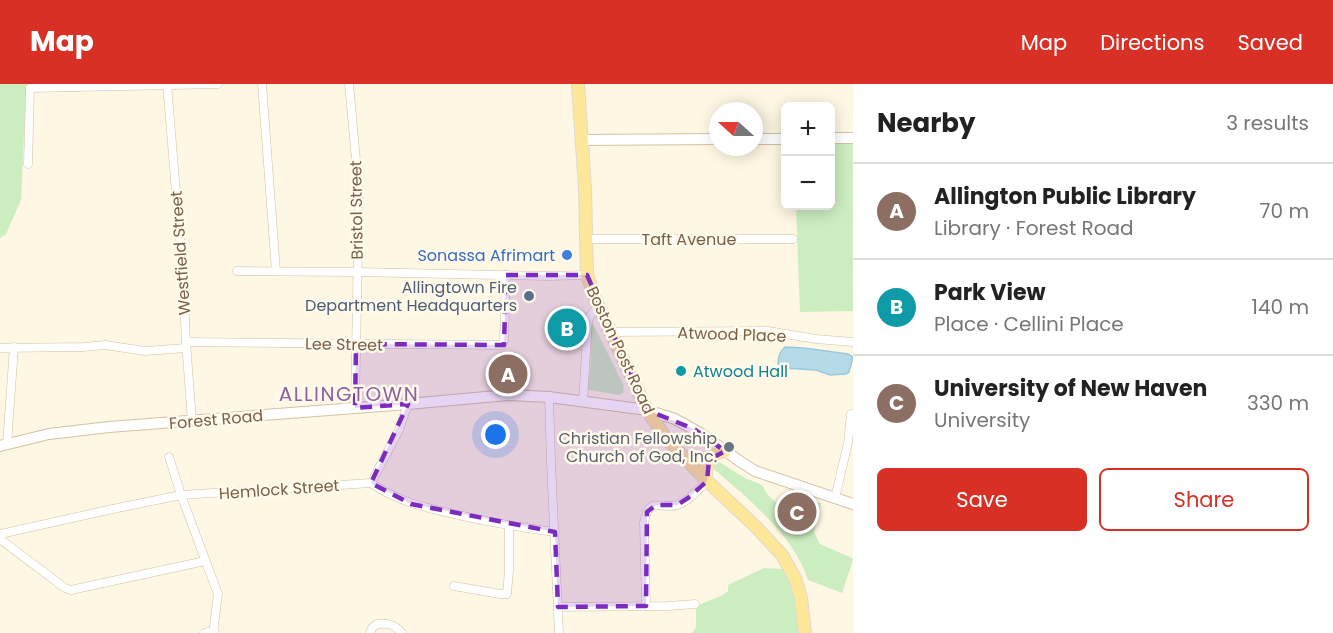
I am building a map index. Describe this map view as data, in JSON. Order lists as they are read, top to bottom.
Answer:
{
  "streets": {
    "main road": ["Boston Post Road", "Forest Road"],
    "street": [
      "Bristol Street",
      "Taft Avenue",
      "Westfield Street",
      "Atwood Place",
      "Lee Street",
      "Hemlock Street"
    ]
  },
  "crossings": [
    ["Bristol Street", "Lee Street"],
    ["Bristol Street", "Forest Road"],
    ["Taft Avenue", "Boston Post Road"],
    ["Westfield Street", "Lee Street"],
    ["Westfield Street", "Forest Road"],
    ["Atwood Place", "Boston Post Road"],
    ["Boston Post Road", "Forest Road"]
  ],
  "districts": ["ALLINGTOWN"],
  "places": [
    "Sonassa Afrimart",
    "Allingtown Fire Department Headquarters",
    "Atwood Hall",
    "Christian Fellowship Church of God, Inc."
  ],
  "north": "left",
  "page": {
    "header": "Map",
    "nav": ["Map", "Directions", "Saved"],
    "heading": ["Nearby", "3 results"],
    "map_buttons": ["+", "−"],
    "list": [
      {
        "mark": "A",
        "name": "Allington Public Library",
        "note": "Library · Forest Road",
        "value": "70 m"
      },
      {
        "mark": "B",
        "name": "Park View",
        "note": "Place · Cellini Place",
        "value": "140 m"
      },
      {
        "mark": "C",
        "name": "University of New Haven",
        "note": "University",
        "value": "330 m"
      }
    ],
    "pins": ["B", "A", "C"],
    "buttons": ["Save", "Share"]
  }
}
